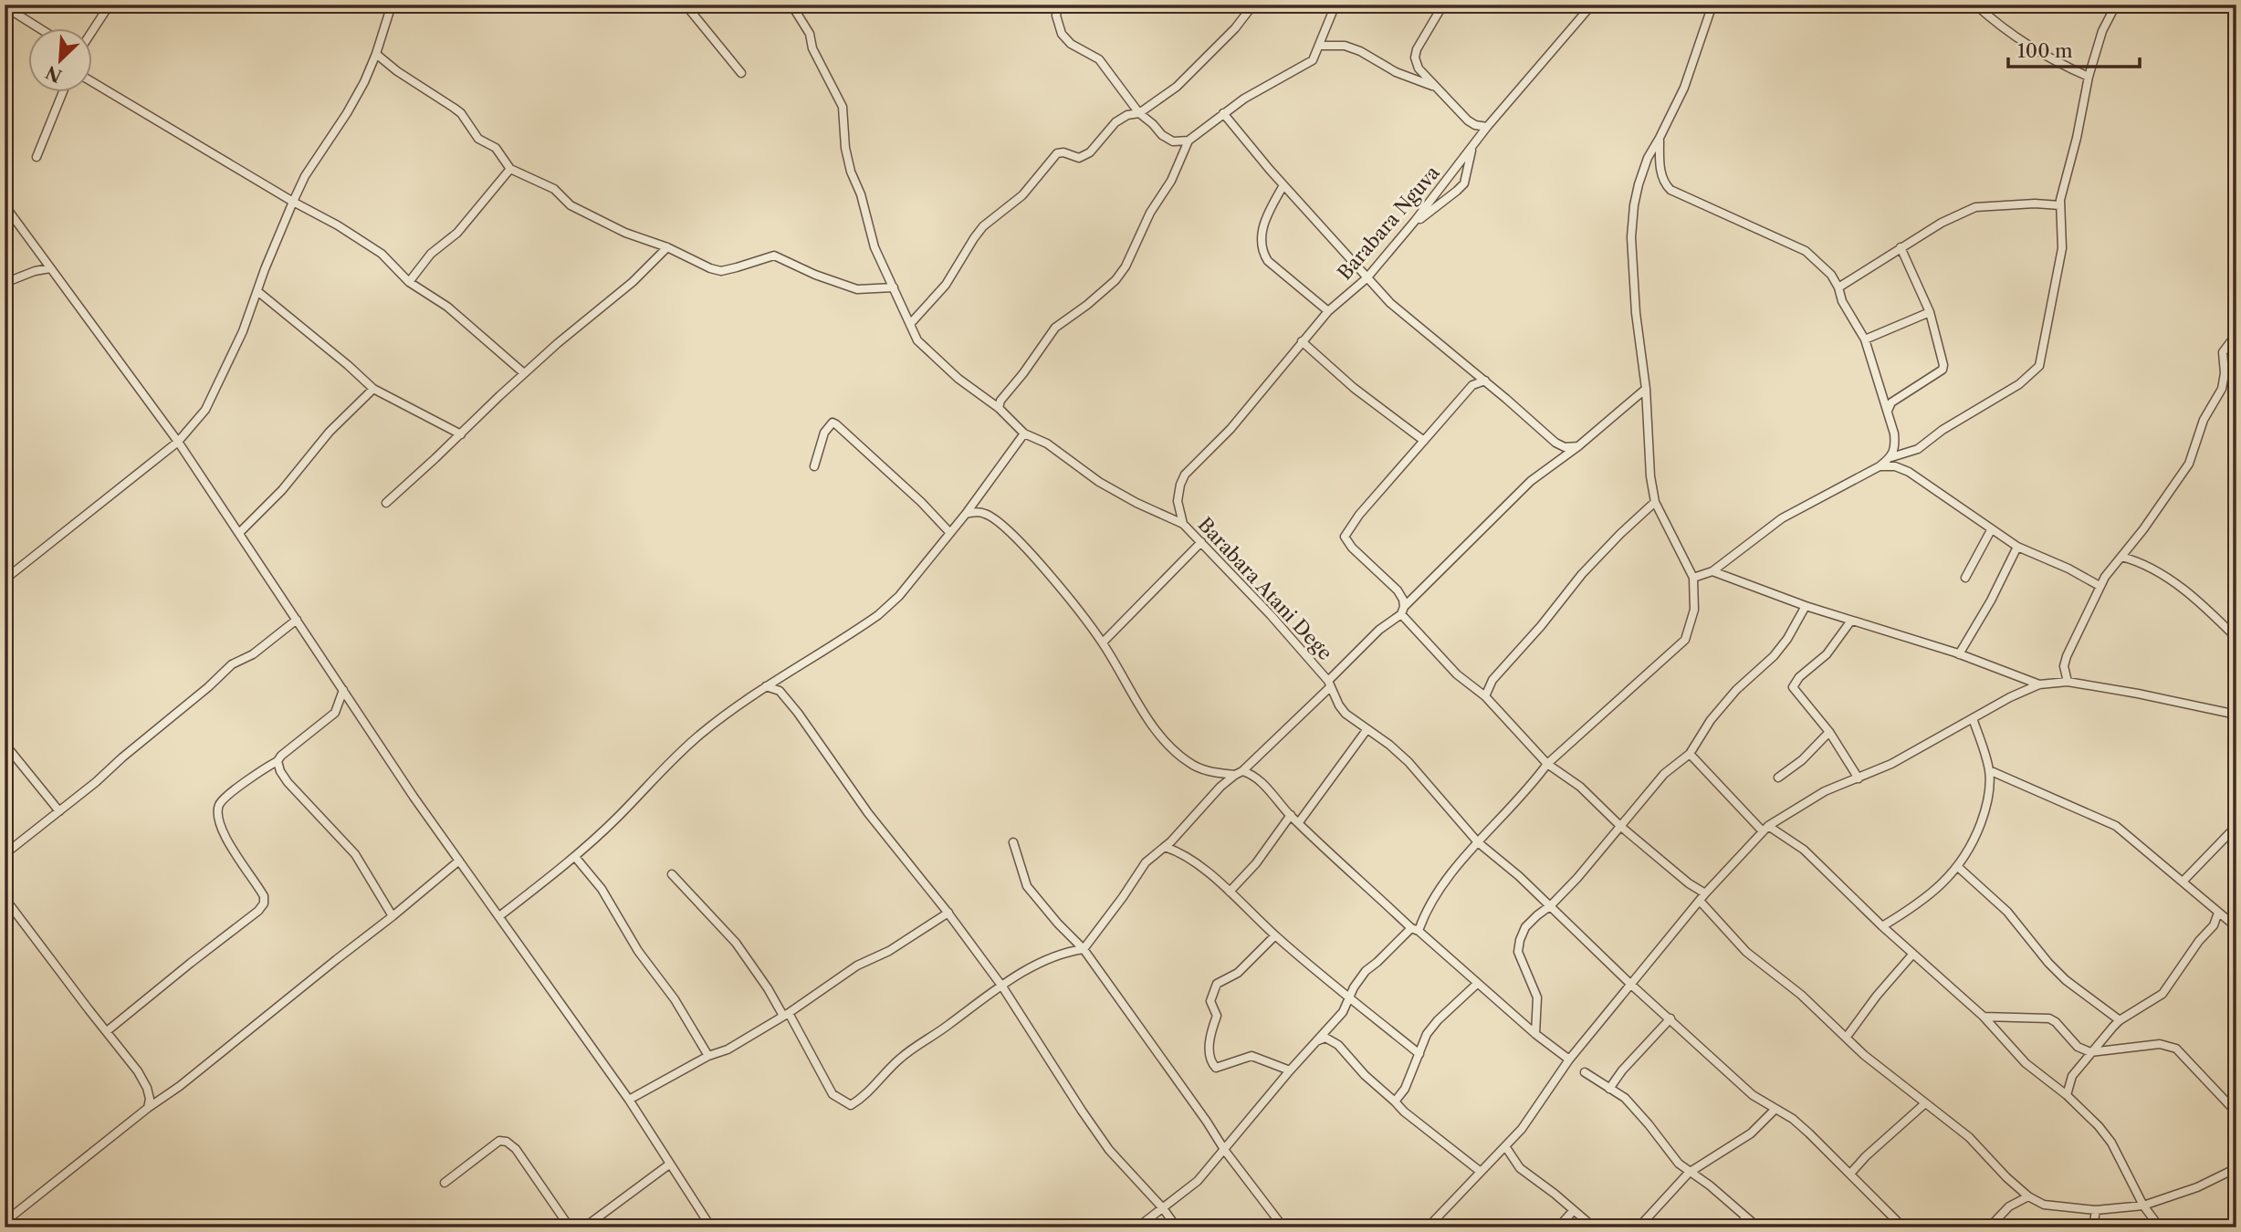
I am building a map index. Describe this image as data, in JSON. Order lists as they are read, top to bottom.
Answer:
{
  "streets": {
    "street": ["Barabara Nguva", "Barabara Atani Dege"]
  },
  "crossings": [
    ["Barabara Nguva", "Barabara Atani Dege"]
  ],
  "scale_bar": "100 m",
  "north": "bottom left"
}
